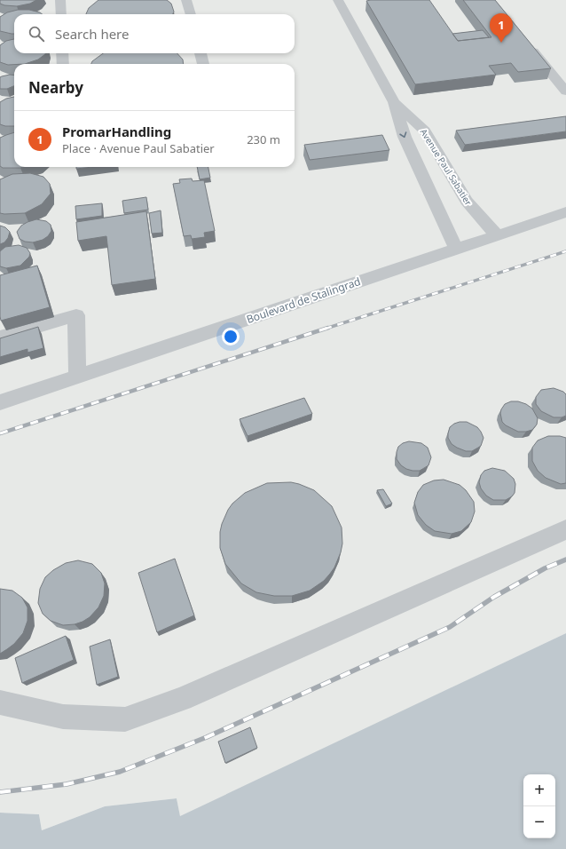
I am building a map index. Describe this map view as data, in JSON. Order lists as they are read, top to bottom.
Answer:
{
  "streets": {
    "street": ["Avenue Paul Sabatier", "Boulevard de Stalingrad"]
  },
  "crossings": [
    ["Avenue Paul Sabatier", "Boulevard de Stalingrad"]
  ],
  "page": {
    "pins": "1",
    "search": "Search here",
    "heading": "Nearby",
    "list": [
      {
        "mark": "1",
        "name": "PromarHandling",
        "note": "Place · Avenue Paul Sabatier",
        "value": "230 m"
      }
    ],
    "map_buttons": ["+", "−"]
  }
}
